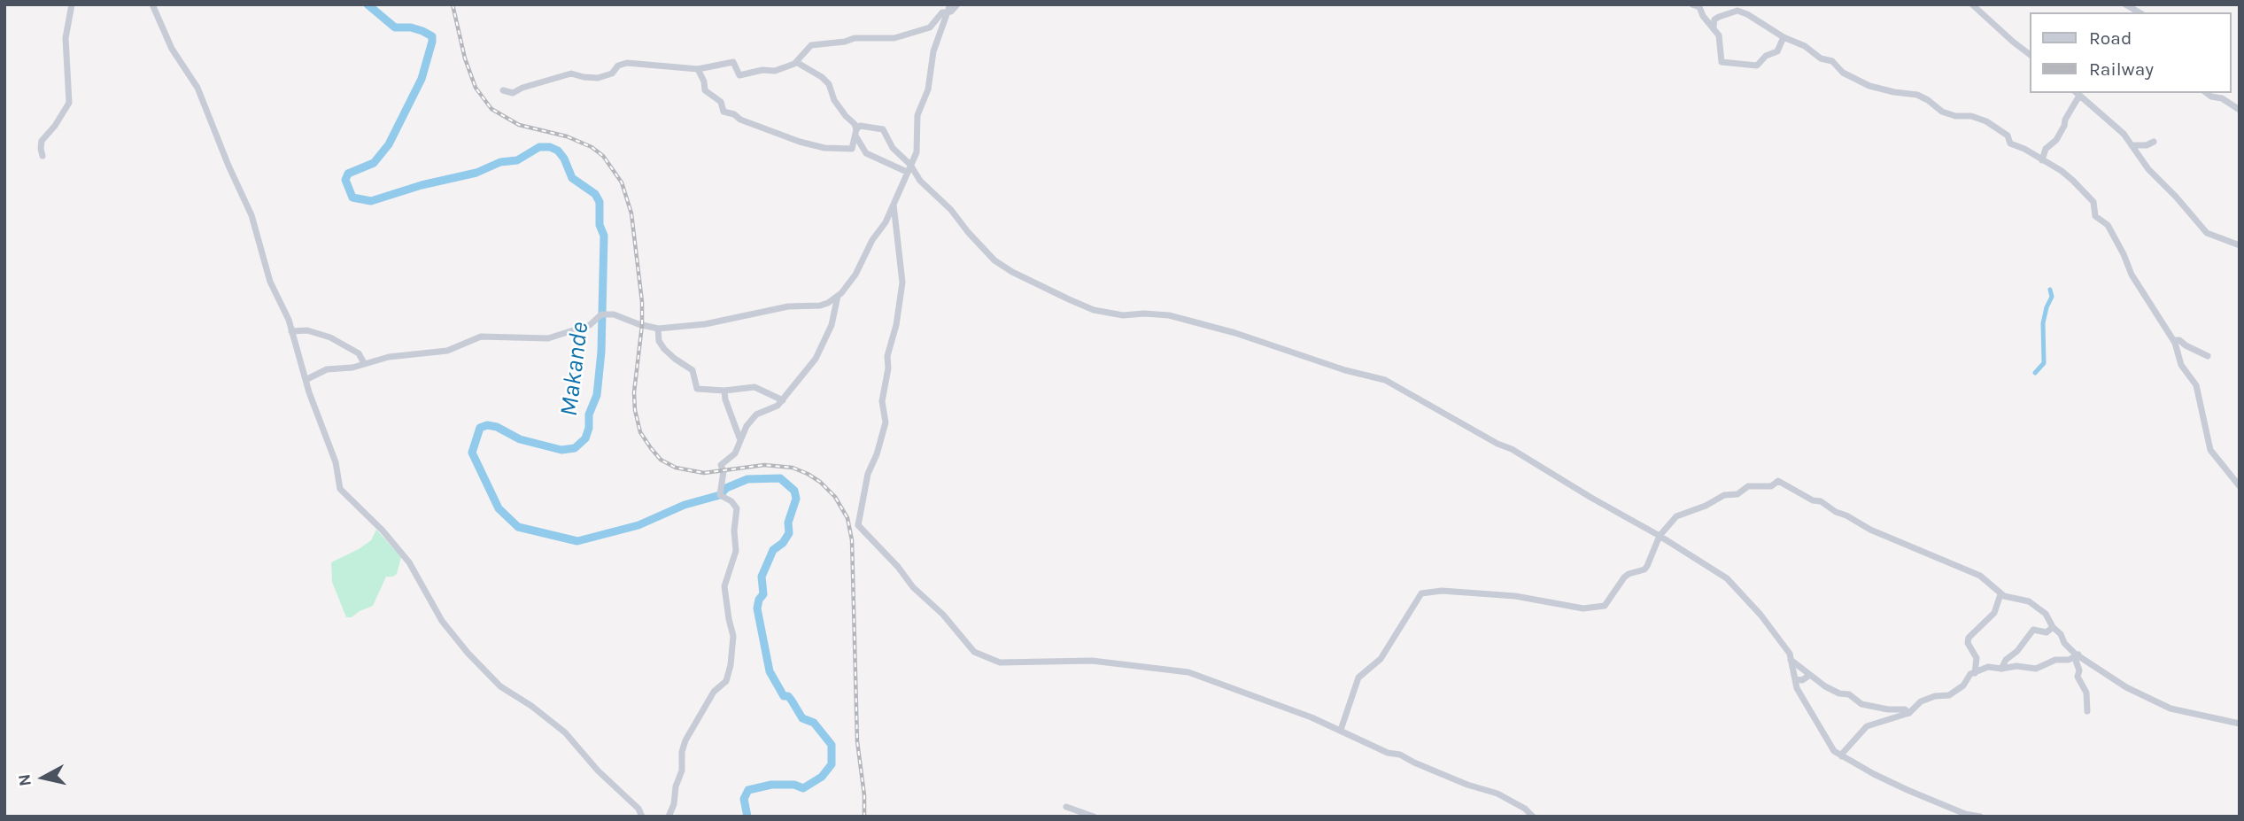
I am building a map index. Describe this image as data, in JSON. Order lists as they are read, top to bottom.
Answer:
{
  "water": ["Makande"],
  "legend": ["Road", "Railway"],
  "north": "left"
}
